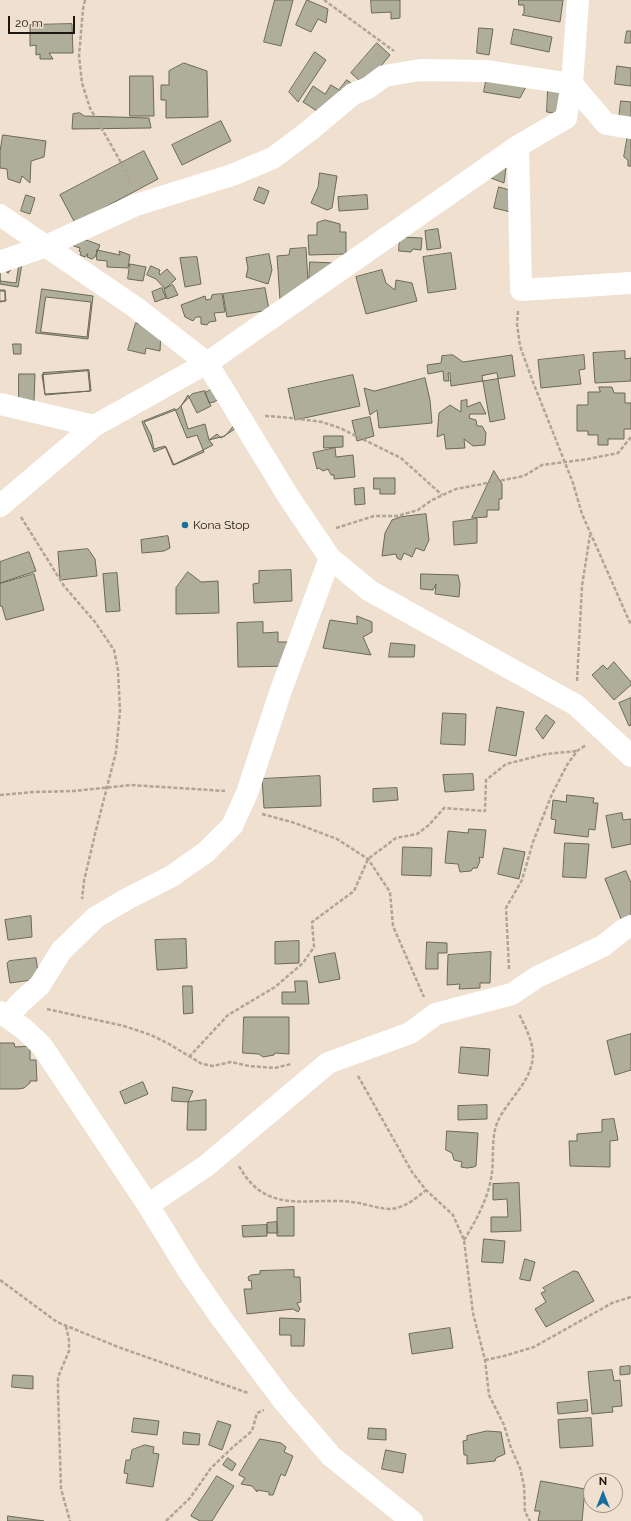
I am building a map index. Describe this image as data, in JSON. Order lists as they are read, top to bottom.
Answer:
{
  "places": ["Kona Stop"],
  "scale_bar": "20 m",
  "north": "top"
}
